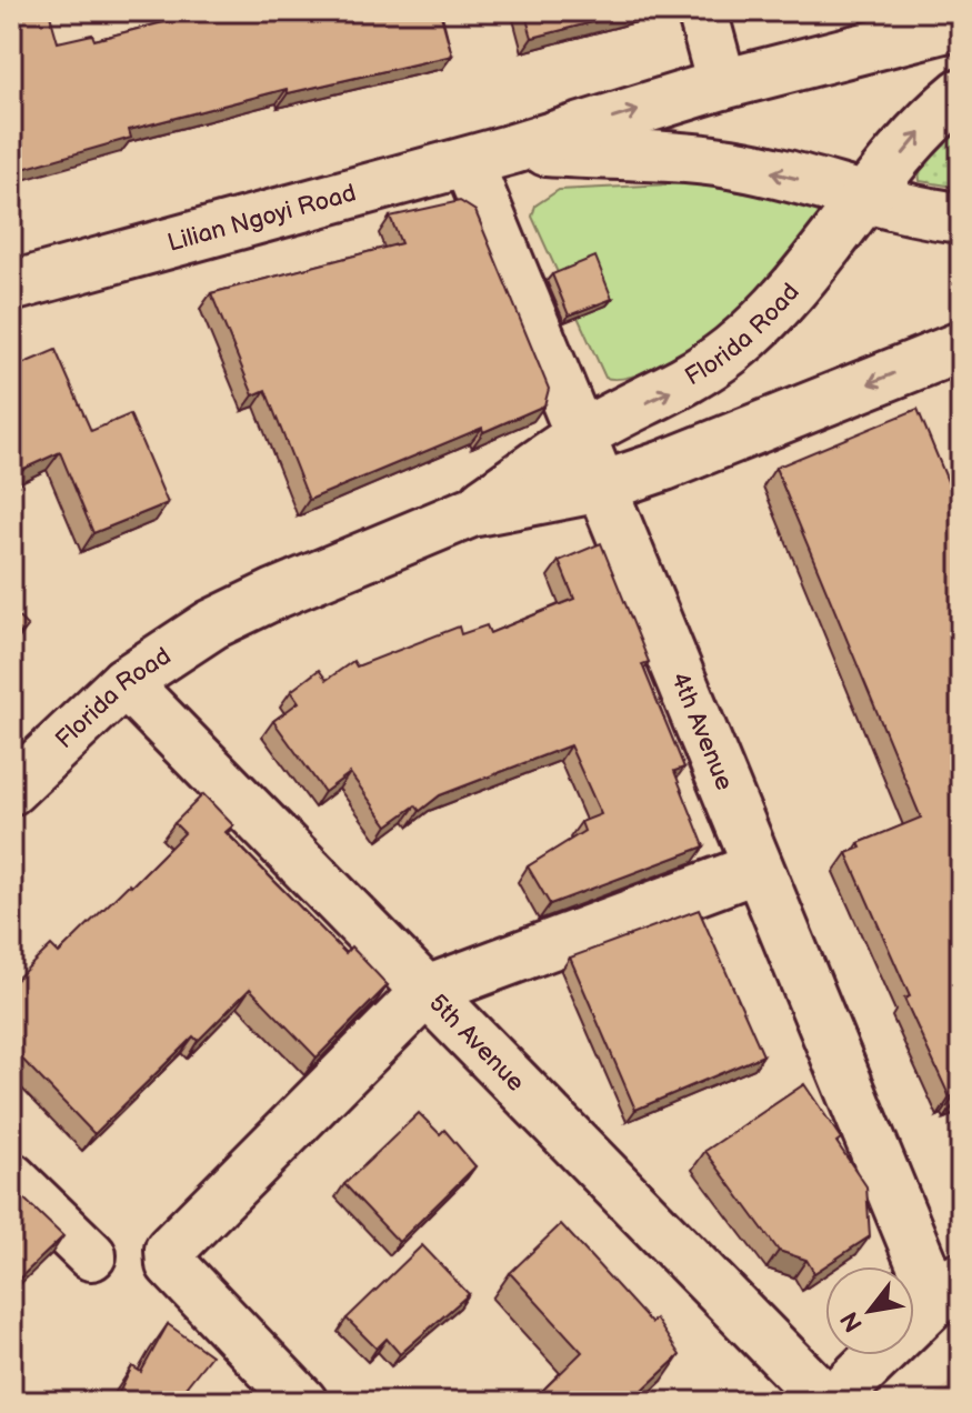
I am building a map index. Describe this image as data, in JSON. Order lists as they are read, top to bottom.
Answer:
{
  "streets": {
    "street": [
      "Lilian Ngoyi Road",
      "Florida Road",
      "4th Avenue",
      "5th Avenue"
    ]
  },
  "crossings": [
    ["Lilian Ngoyi Road", "Florida Road"],
    ["Lilian Ngoyi Road", "4th Avenue"],
    ["Florida Road", "4th Avenue"],
    ["Florida Road", "5th Avenue"]
  ],
  "north": "bottom left"
}
